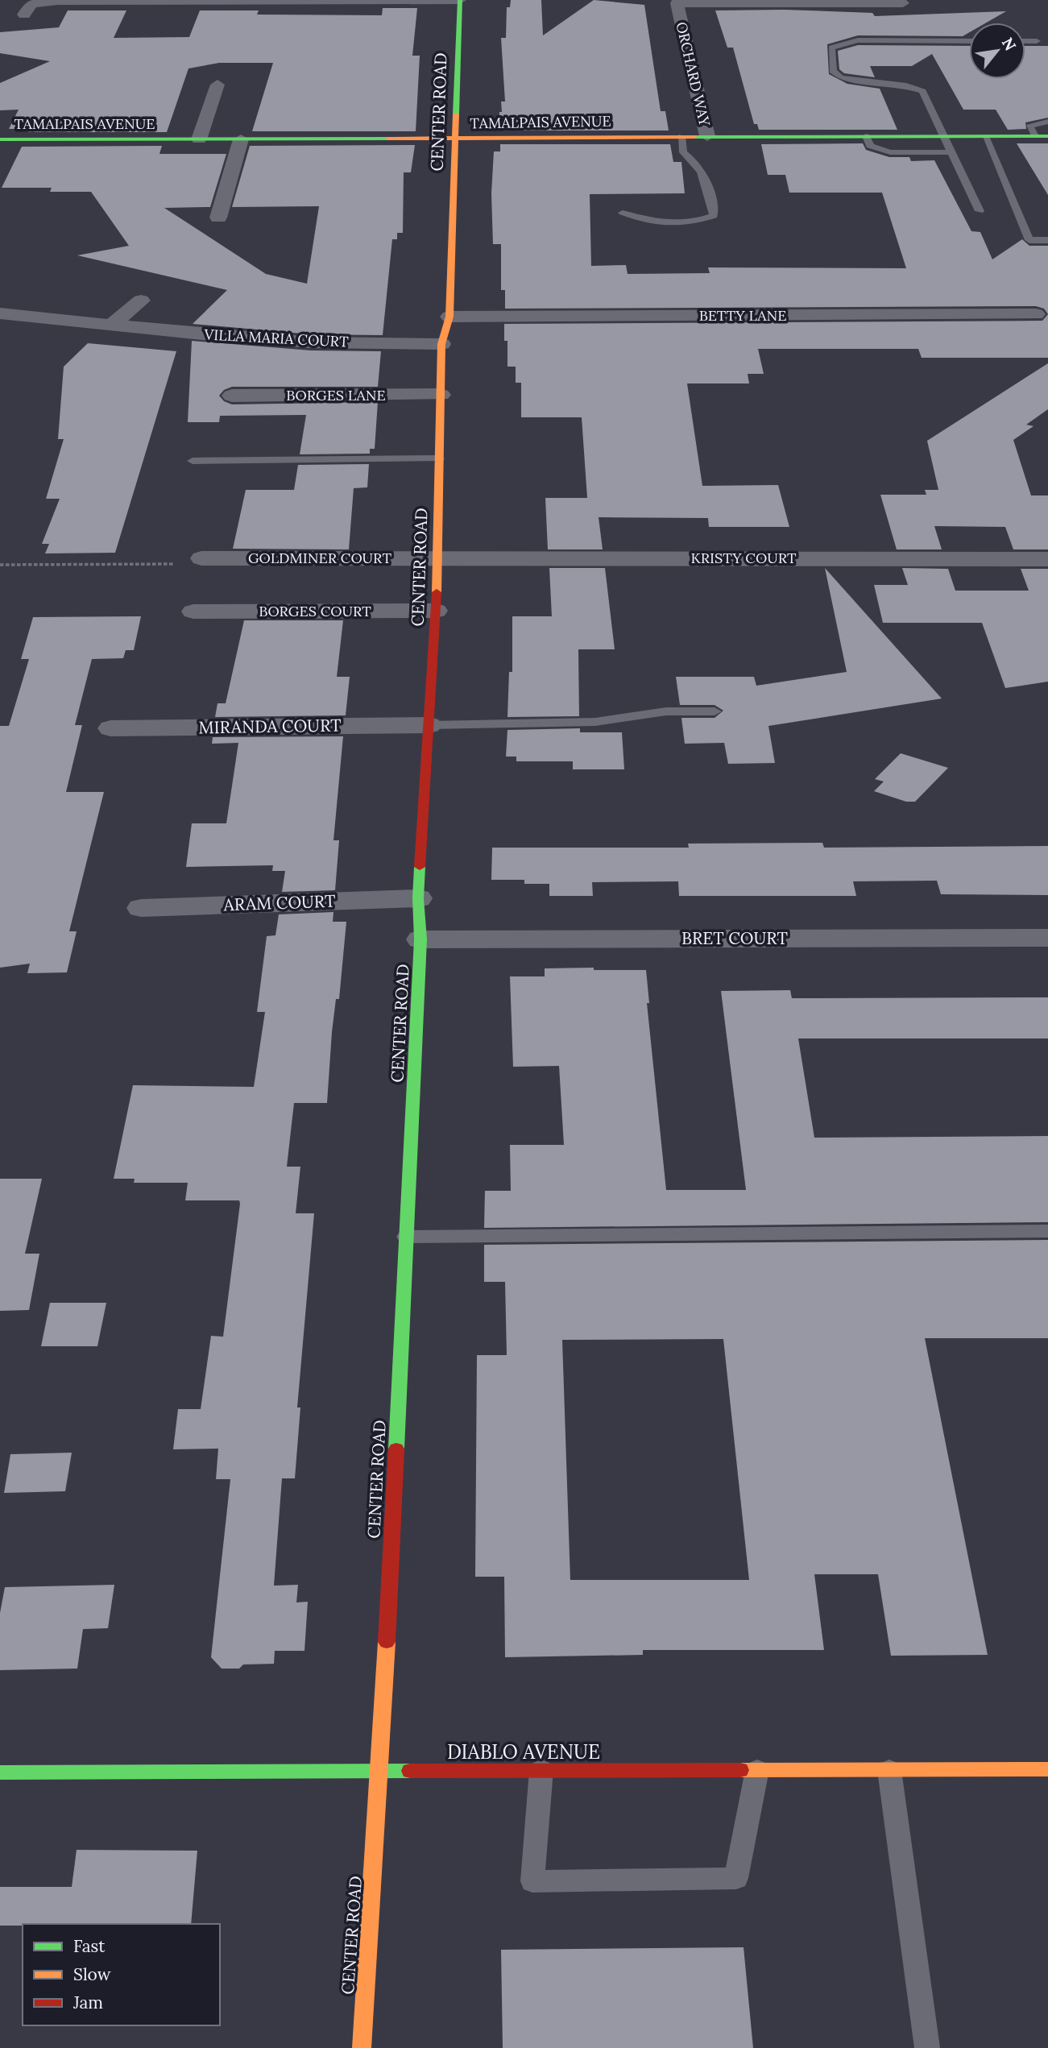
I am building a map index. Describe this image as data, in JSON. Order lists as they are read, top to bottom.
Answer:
{
  "streets": {
    "street": [
      "ORCHARD WAY",
      "CENTER ROAD",
      "TAMALPAIS AVENUE",
      "BETTY LANE",
      "VILLA MARIA COURT",
      "BORGES LANE",
      "GOLDMINER COURT",
      "KRISTY COURT",
      "BORGES COURT",
      "MIRANDA COURT",
      "ARAM COURT",
      "BRET COURT",
      "DIABLO AVENUE"
    ]
  },
  "crossings": [
    ["ORCHARD WAY", "TAMALPAIS AVENUE"],
    ["CENTER ROAD", "TAMALPAIS AVENUE"],
    ["CENTER ROAD", "BETTY LANE"],
    ["CENTER ROAD", "VILLA MARIA COURT"],
    ["CENTER ROAD", "BORGES LANE"],
    ["CENTER ROAD", "GOLDMINER COURT"],
    ["CENTER ROAD", "KRISTY COURT"],
    ["CENTER ROAD", "BORGES COURT"],
    ["CENTER ROAD", "MIRANDA COURT"],
    ["CENTER ROAD", "ARAM COURT"],
    ["CENTER ROAD", "BRET COURT"],
    ["CENTER ROAD", "DIABLO AVENUE"],
    ["GOLDMINER COURT", "KRISTY COURT"]
  ],
  "legend": ["Fast", "Slow", "Jam"],
  "north": "top right"
}
